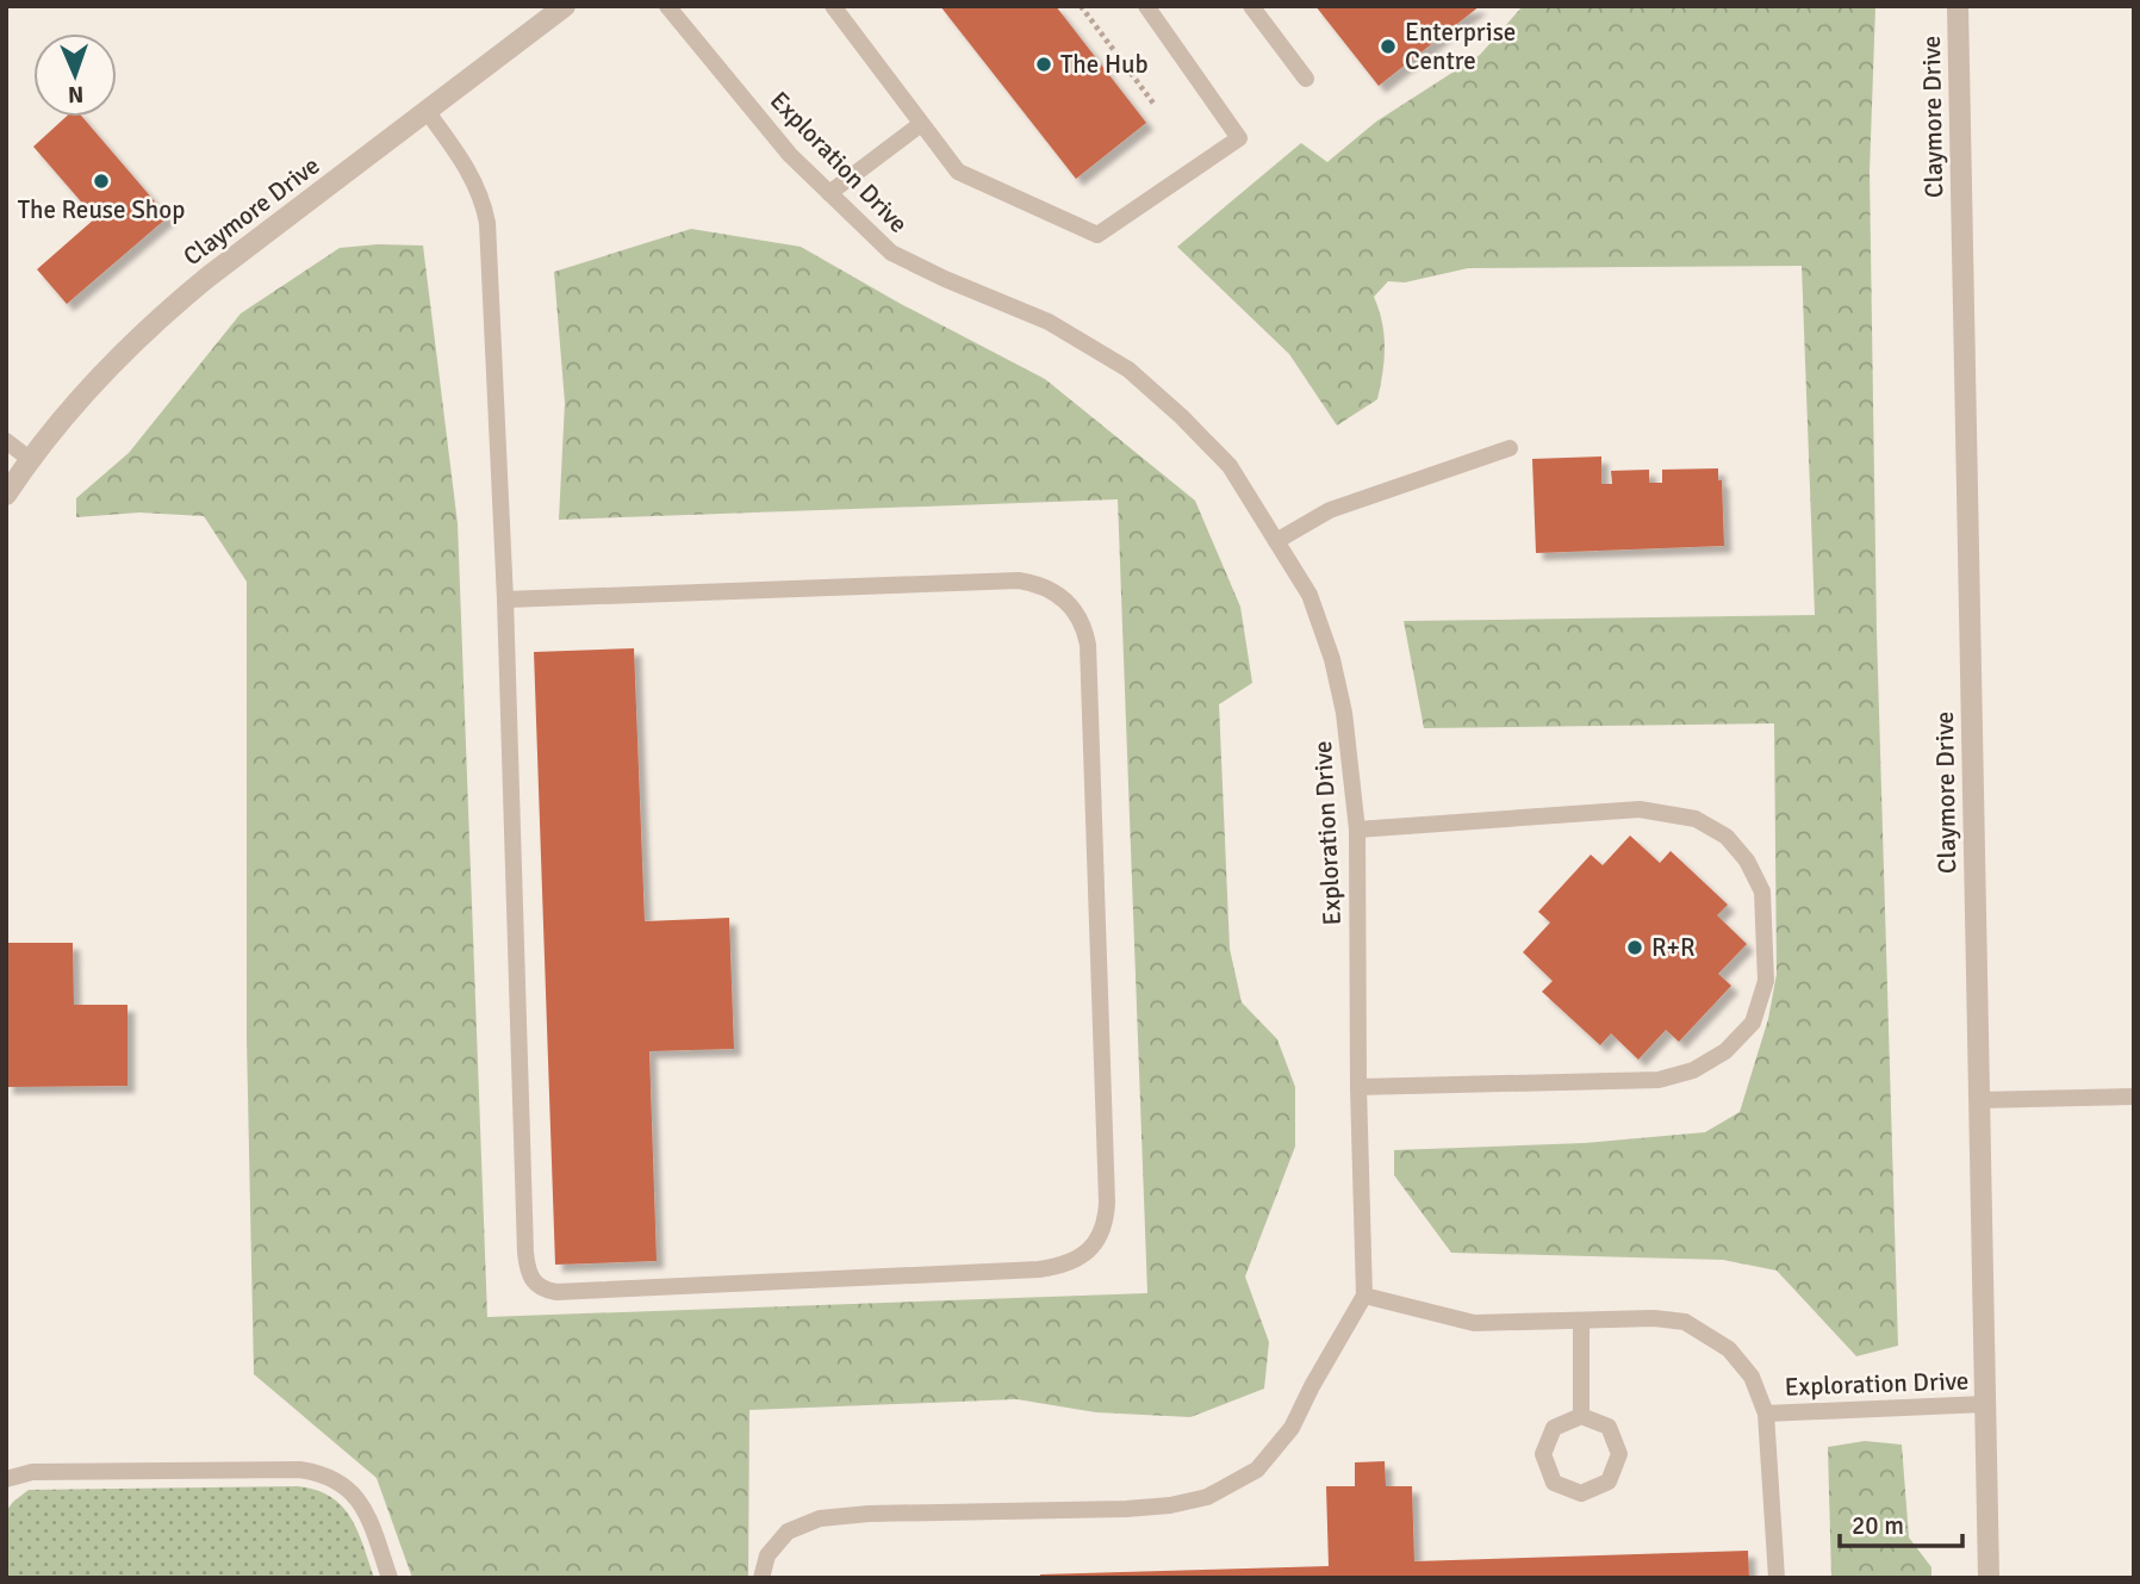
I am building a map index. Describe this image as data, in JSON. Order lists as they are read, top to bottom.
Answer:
{
  "streets": {
    "street": ["Claymore Drive"],
    "lane": ["Exploration Drive"]
  },
  "crossings": [
    ["Claymore Drive", "Exploration Drive"]
  ],
  "places": [
    "Enterprise Centre",
    "The Hub",
    "The Reuse Shop",
    "R+R"
  ],
  "scale_bar": "20 m",
  "north": "bottom"
}
